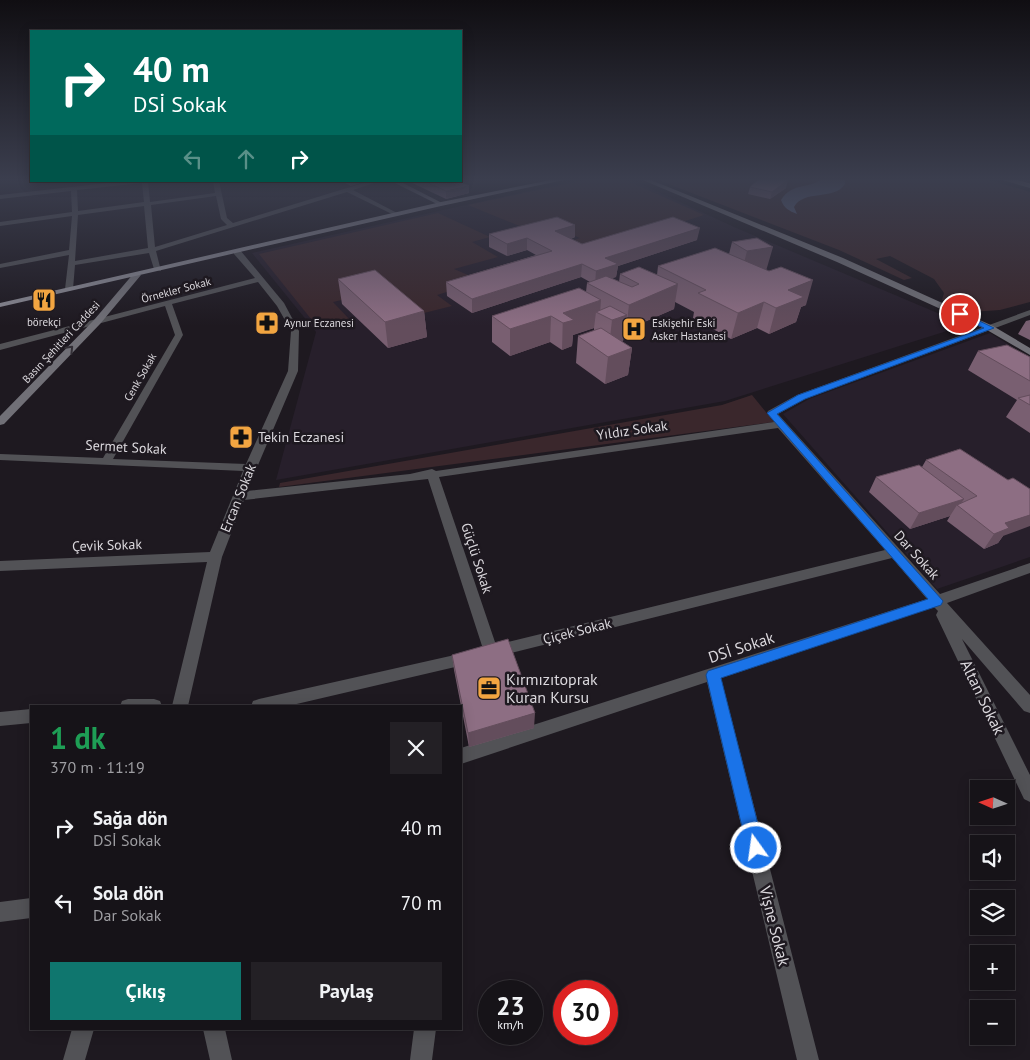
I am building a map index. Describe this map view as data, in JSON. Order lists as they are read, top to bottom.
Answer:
{
  "streets": {
    "main road": ["Basın Şehitleri Caddesi"],
    "street": [
      "Örnekler Sokak",
      "Cenk Sokak",
      "Yıldız Sokak",
      "Sermet Sokak",
      "Ercan Sokak",
      "Çevik Sokak",
      "Dar Sokak",
      "Güçlü Sokak",
      "Çiçek Sokak",
      "DSİ Sokak",
      "Altan Sokak",
      "Vişne Sokak"
    ]
  },
  "crossings": [
    ["Örnekler Sokak", "Basın Şehitleri Caddesi"],
    ["Örnekler Sokak", "Cenk Sokak"],
    ["Örnekler Sokak", "Ercan Sokak"],
    ["Cenk Sokak", "Sermet Sokak"],
    ["Yıldız Sokak", "Ercan Sokak"],
    ["Yıldız Sokak", "Dar Sokak"],
    ["Yıldız Sokak", "Güçlü Sokak"],
    ["Sermet Sokak", "Ercan Sokak"],
    ["Ercan Sokak", "Çevik Sokak"],
    ["Dar Sokak", "Çiçek Sokak"],
    ["Dar Sokak", "DSİ Sokak"],
    ["Dar Sokak", "Altan Sokak"],
    ["Güçlü Sokak", "Çiçek Sokak"],
    ["DSİ Sokak", "Altan Sokak"],
    ["DSİ Sokak", "Vişne Sokak"]
  ],
  "one_way": ["Basın Şehitleri Caddesi"],
  "places": {
    "restaurant": ["börekçi"],
    "pharmacy": ["Aynur Eczanesi", "Tekin Eczanesi"],
    "hospital": ["Eskişehir Eski Asker Hastanesi"],
    "office": ["Kırmızıtoprak Kuran Kursu"]
  },
  "north": "left",
  "page": {
    "turn": ["40 m", "DSİ Sokak"],
    "heading": ["1 dk", "370 m · 11:19"],
    "map_buttons": ["+", "−"],
    "list": [
      {
        "name": "Sağa dön",
        "note": "DSİ Sokak",
        "value": "40 m"
      },
      {
        "name": "Sola dön",
        "note": "Dar Sokak",
        "value": "70 m"
      }
    ],
    "buttons": ["Çıkış", "Paylaş"],
    "speed": "23 km/h",
    "limit": "30"
  }
}
